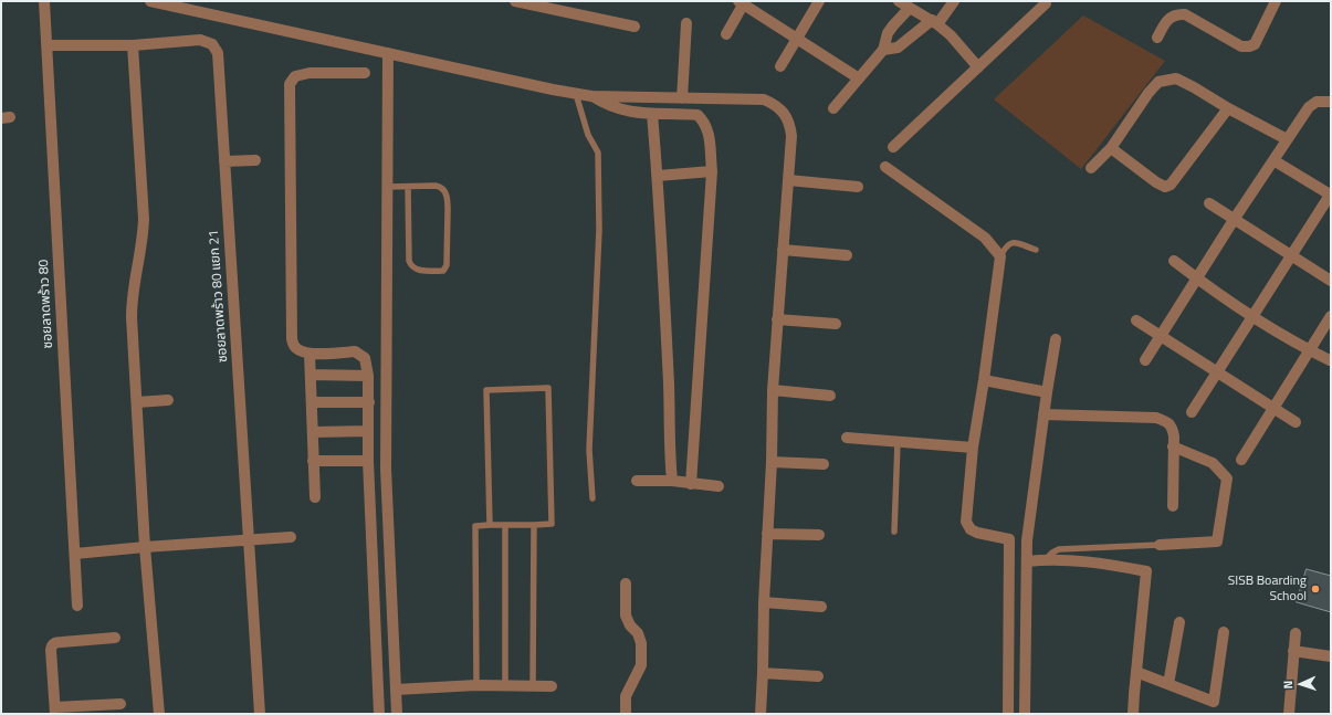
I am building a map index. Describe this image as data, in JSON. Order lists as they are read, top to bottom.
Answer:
{
  "streets": {
    "street": ["ซอยลาดพร้าว 80 แยก 21", "ซอยลาดพร้าว 80"]
  },
  "crossings": [
    ["ซอยลาดพร้าว 80 แยก 21", "ซอยลาดพร้าว 80"]
  ],
  "places": ["SISB Boarding School"],
  "north": "left"
}
